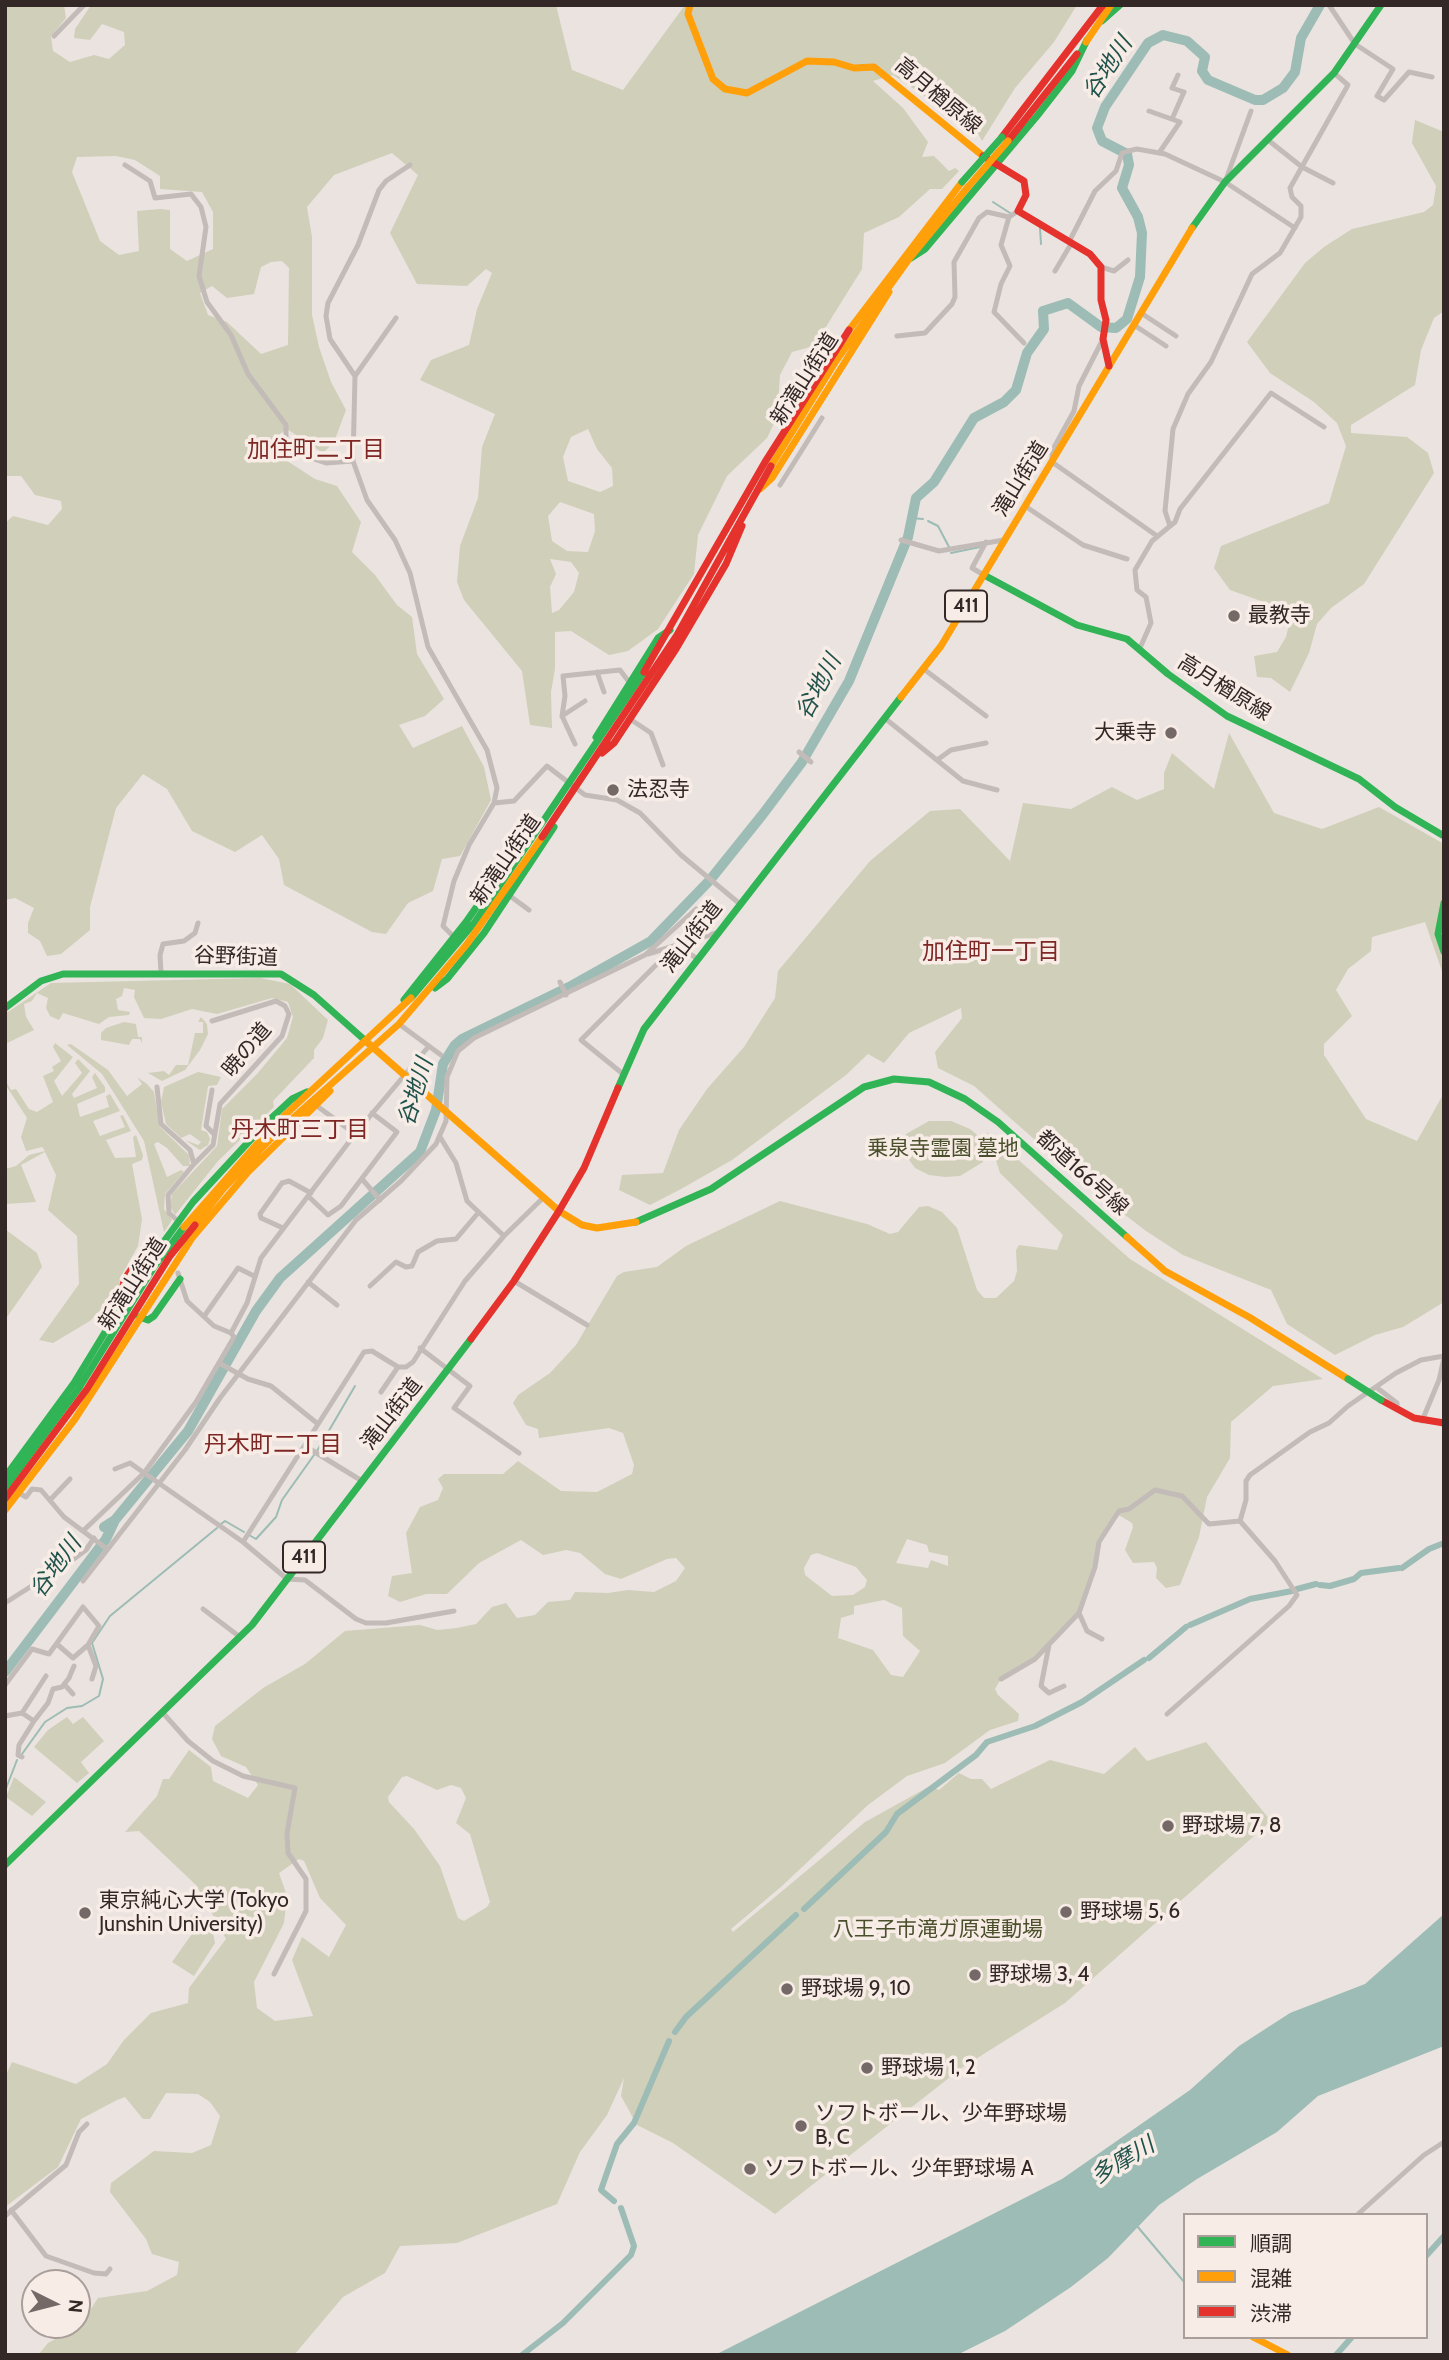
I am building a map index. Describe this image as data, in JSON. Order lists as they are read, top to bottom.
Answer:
{
  "streets": {
    "main road": [
      "高月楢原線",
      "新滝山街道",
      "滝山街道",
      "411",
      "谷野街道",
      "都道166号線"
    ],
    "street": ["暁の道"]
  },
  "crossings": [
    ["高月楢原線", "滝山街道"],
    ["新滝山街道", "谷野街道"],
    ["滝山街道", "都道166号線"]
  ],
  "districts": [
    "加住町二丁目",
    "加住町一丁目",
    "丹木町三丁目",
    "丹木町二丁目"
  ],
  "water": ["谷地川", "多摩川"],
  "parks": ["乗泉寺霊園 墓地", "八王子市滝ガ原運動場"],
  "places": [
    "最教寺",
    "大乗寺",
    "法忍寺",
    "野球場 7, 8",
    "野球場 5, 6",
    "東京純心大学 (Tokyo Junshin University)",
    "野球場 3, 4",
    "野球場 9, 10",
    "野球場 1, 2",
    "ソフトボール、少年野球場 B, C",
    "ソフトボール、少年野球場 A"
  ],
  "legend": ["順調", "混雑", "渋滞"],
  "north": "right"
}
